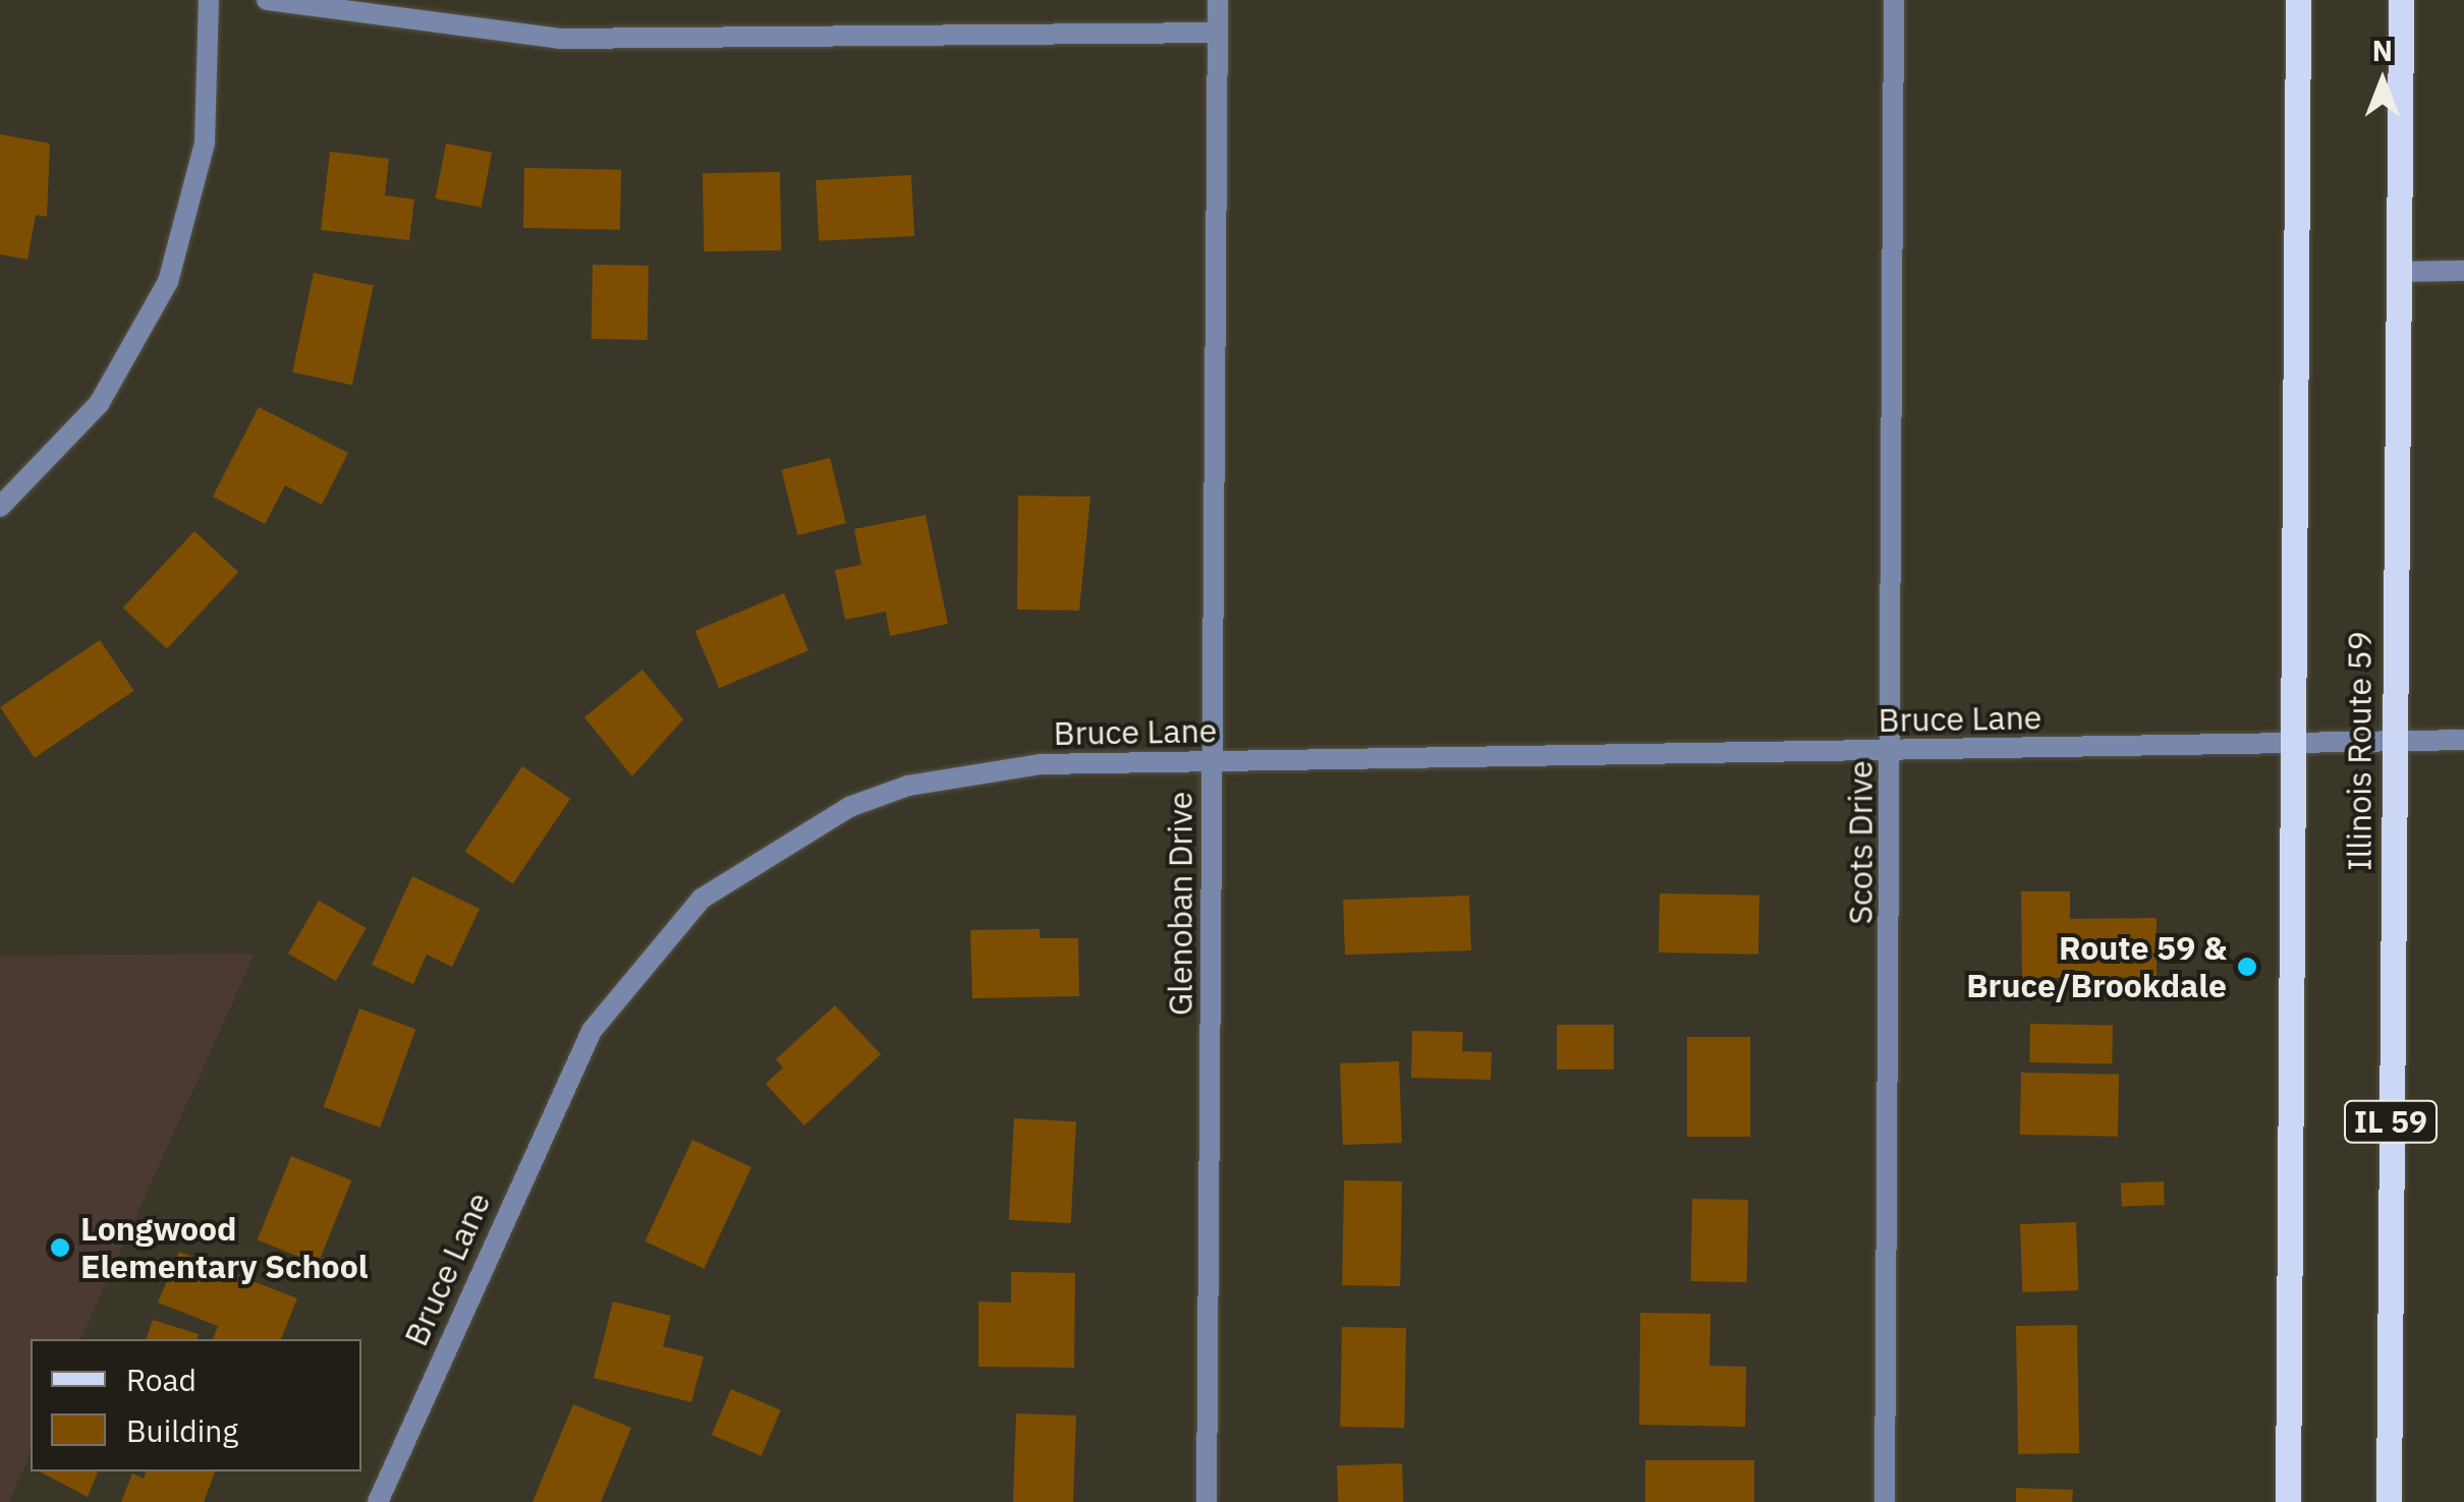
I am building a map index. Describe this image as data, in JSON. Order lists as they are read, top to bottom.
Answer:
{
  "streets": {
    "main road": ["Illinois Route 59", "IL 59"],
    "street": ["Bruce Lane", "Scots Drive", "Glenoban Drive"]
  },
  "crossings": [
    ["Bruce Lane", "Illinois Route 59"],
    ["Bruce Lane", "Scots Drive"],
    ["Bruce Lane", "Glenoban Drive"]
  ],
  "places": ["Route 59 & Bruce/Brookdale", "Longwood Elementary School"],
  "legend": ["Road", "Building"],
  "north": "top"
}
